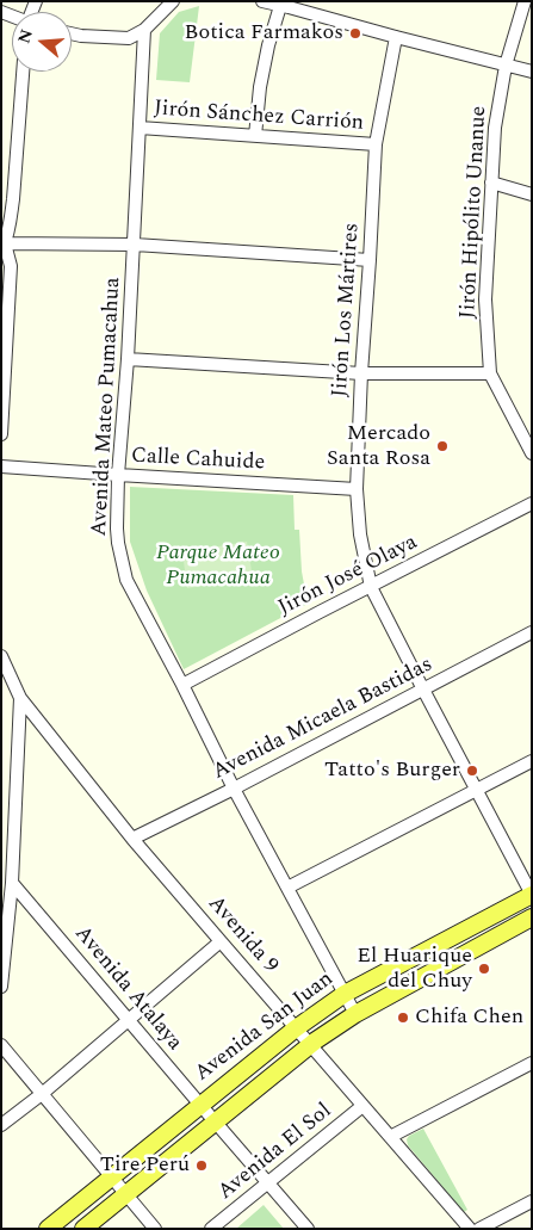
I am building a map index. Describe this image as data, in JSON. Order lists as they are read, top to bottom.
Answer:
{
  "streets": {
    "main road": ["Avenida San Juan"],
    "street": [
      "Jirón Sánchez Carrión",
      "Jirón Hipólito Unanue",
      "Jirón Los Mártires",
      "Avenida Mateo Pumacahua",
      "Calle Cahuide",
      "Jirón José Olaya",
      "Avenida Micaela Bastidas",
      "Avenida 9",
      "Avenida Atalaya",
      "Avenida El Sol"
    ]
  },
  "crossings": [
    ["Jirón Sánchez Carrión", "Jirón Los Mártires"],
    ["Jirón Sánchez Carrión", "Avenida Mateo Pumacahua"],
    ["Jirón Los Mártires", "Calle Cahuide"],
    ["Jirón Los Mártires", "Jirón José Olaya"],
    ["Jirón Los Mártires", "Avenida Micaela Bastidas"],
    ["Jirón Los Mártires", "Avenida San Juan"],
    ["Avenida Mateo Pumacahua", "Calle Cahuide"],
    ["Avenida Mateo Pumacahua", "Jirón José Olaya"],
    ["Avenida Mateo Pumacahua", "Avenida Micaela Bastidas"],
    ["Avenida Mateo Pumacahua", "Avenida San Juan"],
    ["Avenida Micaela Bastidas", "Avenida 9"],
    ["Avenida 9", "Avenida San Juan"],
    ["Avenida 9", "Avenida El Sol"],
    ["Avenida Atalaya", "Avenida San Juan"],
    ["Avenida Atalaya", "Avenida El Sol"]
  ],
  "parks": ["Parque Mateo Pumacahua"],
  "places": [
    "Botica Farmakos",
    "Mercado Santa Rosa",
    "Tatto's Burger",
    "El Huarique del Chuy",
    "Chifa Chen",
    "Tire Perú"
  ],
  "north": "left"
}
